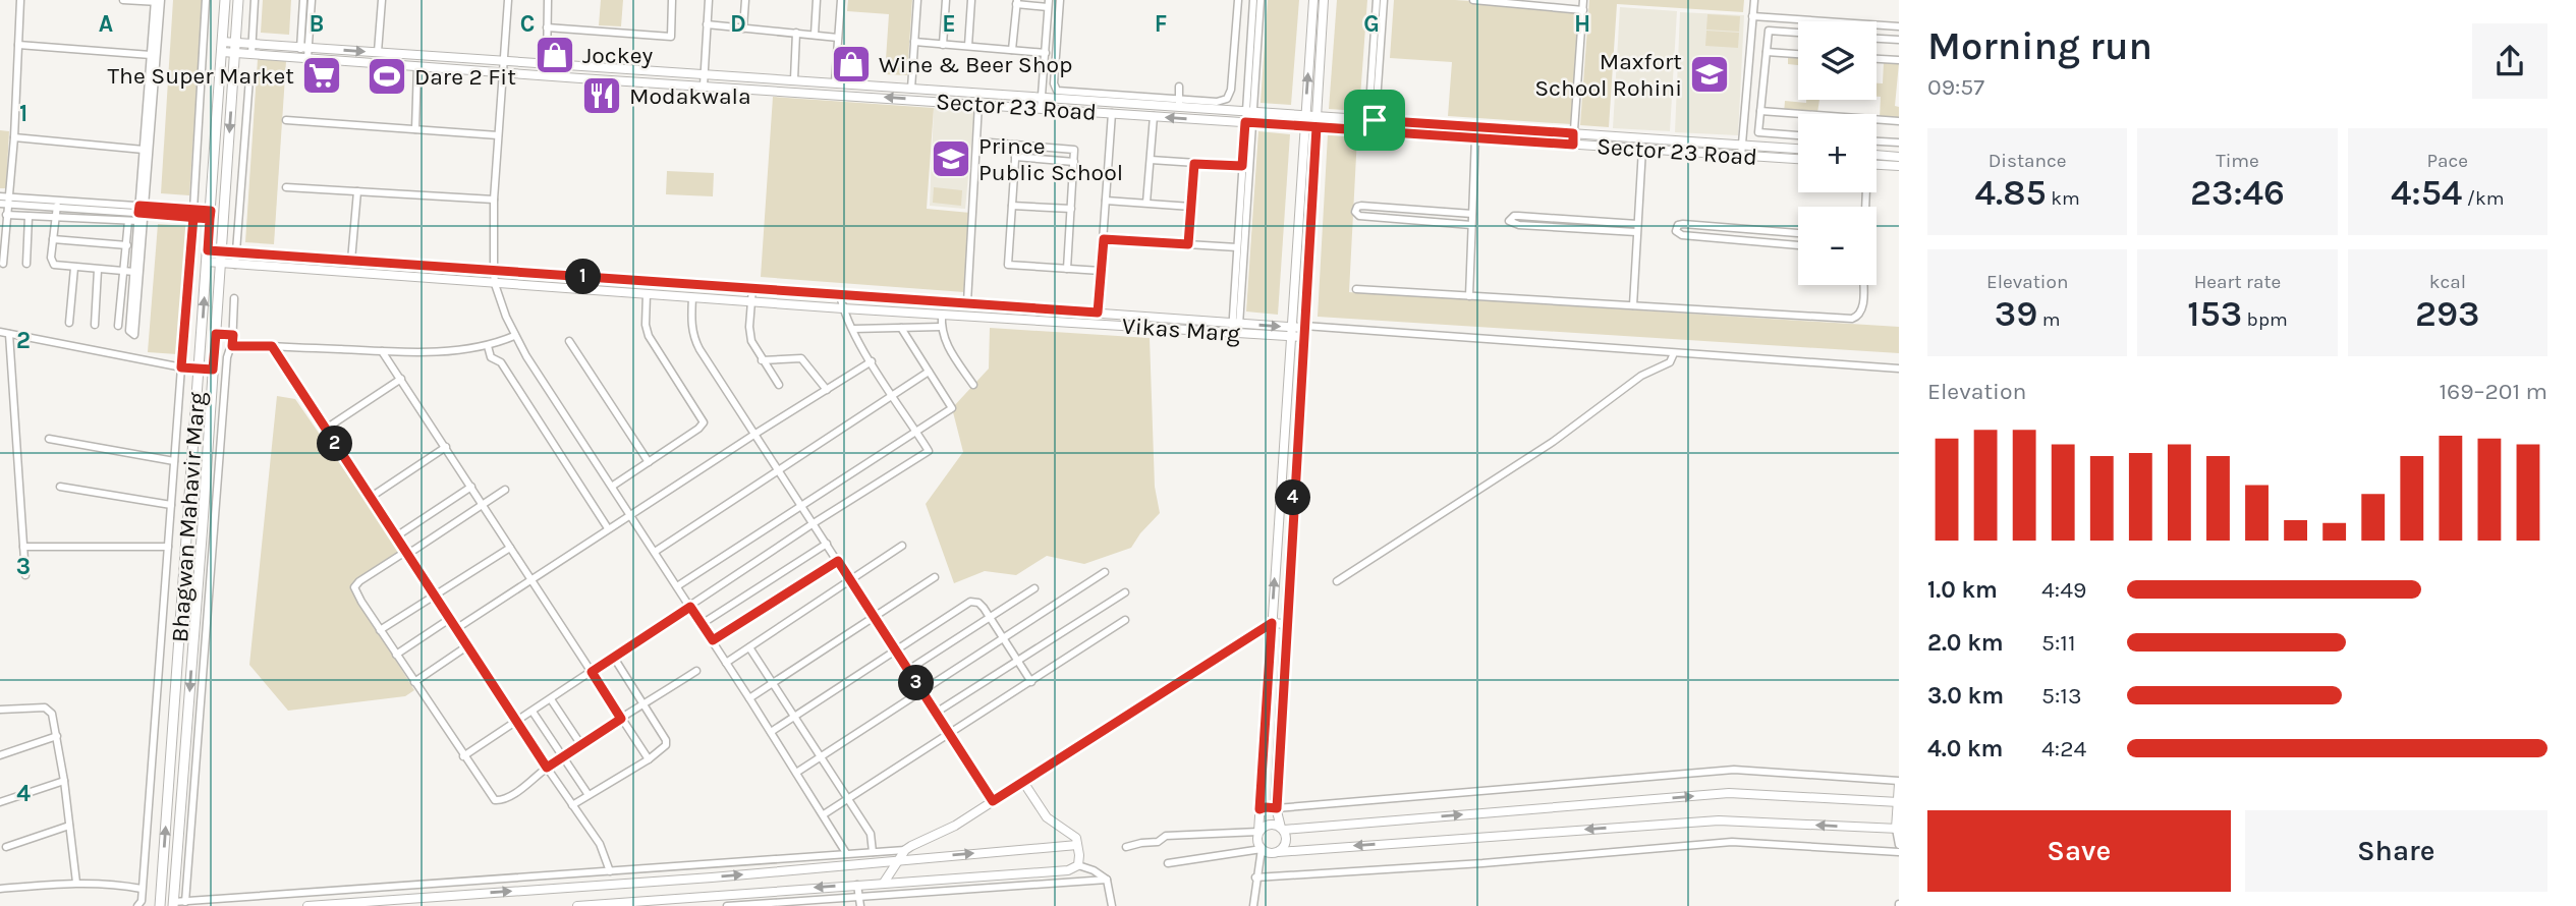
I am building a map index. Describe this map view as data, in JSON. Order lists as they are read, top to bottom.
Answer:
{
  "streets": {
    "main road": ["Bhagwan Mahavir Marg"],
    "street": ["Sector 23 Road", "Vikas Marg"]
  },
  "crossings": [
    ["Sector 23 Road", "Bhagwan Mahavir Marg"],
    ["Vikas Marg", "Bhagwan Mahavir Marg"]
  ],
  "places": {
    "shop": ["Jockey", "Wine & Beer Shop"],
    "school or university": ["Maxfort School Rohini", "Prince Public School"],
    "supermarket": ["The Super Market"],
    "sports": ["Dare 2 Fit"],
    "restaurant": ["Modakwala"]
  },
  "page": {
    "heading": ["Morning run", "09:57"],
    "map_buttons": ["+", "−"],
    "stats": [
      ["Distance", "4.85 km"],
      ["Time", "23:46"],
      ["Pace", "4:54 /km"],
      ["Elevation", "39 m"],
      ["Heart rate", "153 bpm"],
      ["kcal", "293"]
    ],
    "pins": [
      "1",
      "2",
      "4",
      "3"
    ],
    "chart": ["Elevation", "169–201 m"],
    "list": [
      {
        "name": "1.0 km",
        "note": "4:49"
      },
      {
        "name": "2.0 km",
        "note": "5:11"
      },
      {
        "name": "3.0 km",
        "note": "5:13"
      },
      {
        "name": "4.0 km",
        "note": "4:24"
      }
    ],
    "buttons": ["Save", "Share"]
  },
  "grid": {
    "columns": [
      "A",
      "B",
      "C",
      "D",
      "E",
      "F",
      "G",
      "H"
    ],
    "rows": [
      "1",
      "2",
      "3",
      "4"
    ]
  }
}
